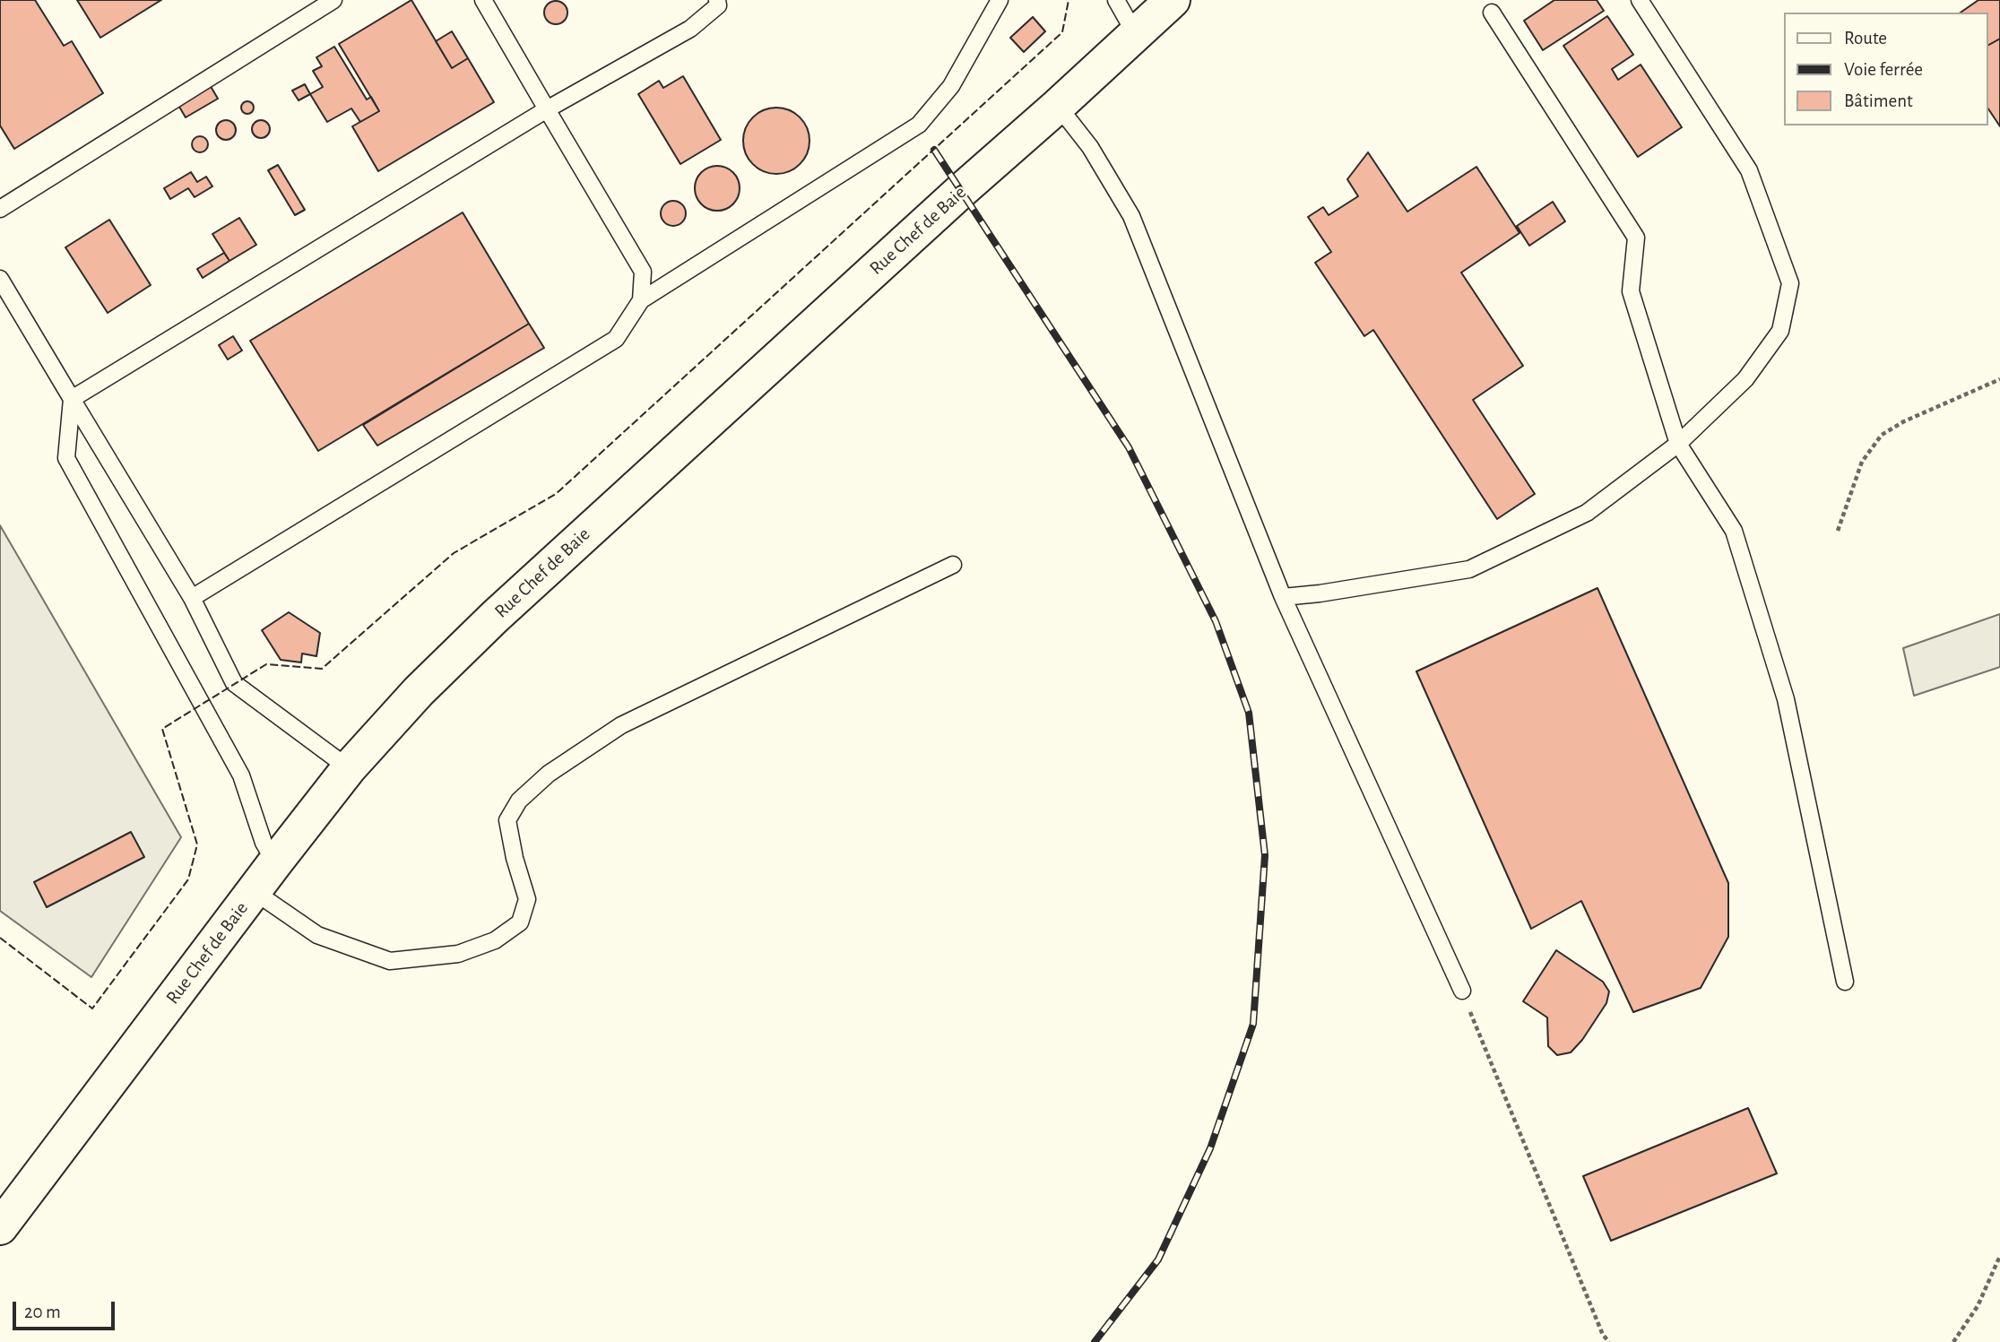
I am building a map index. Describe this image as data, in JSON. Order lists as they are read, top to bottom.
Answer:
{
  "streets": {
    "street": ["Rue Chef de Baie"]
  },
  "legend": ["Route", "Voie ferrée", "Bâtiment"],
  "scale_bar": "20 m"
}
